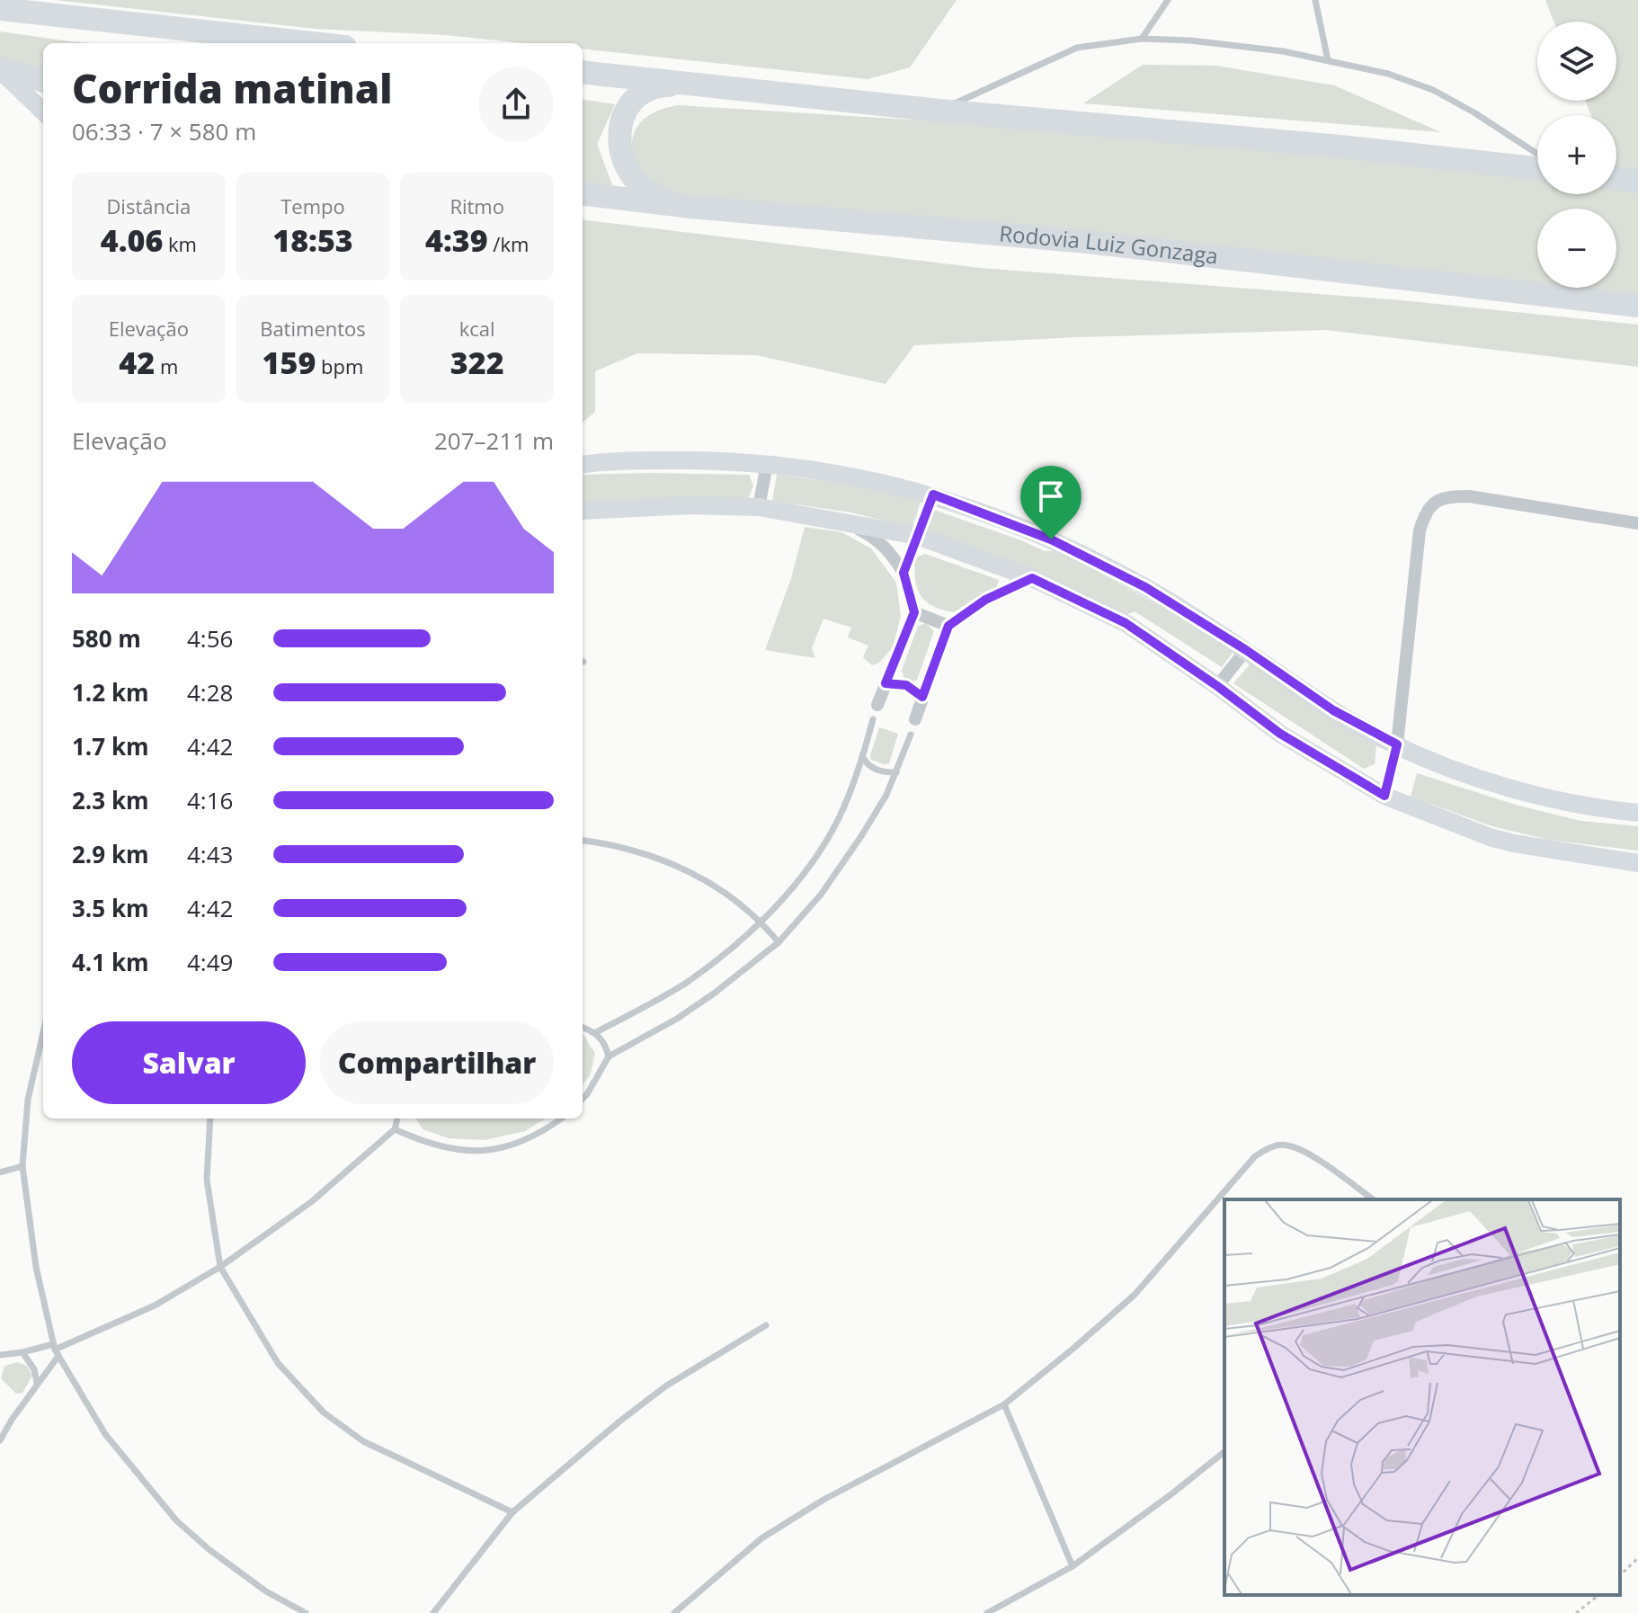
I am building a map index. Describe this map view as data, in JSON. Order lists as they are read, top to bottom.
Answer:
{
  "streets": {
    "highway": ["Rodovia Luiz Gonzaga"]
  },
  "page": {
    "map_buttons": ["+", "−"],
    "heading": ["Corrida matinal", "06:33 · 7 × 580 m"],
    "stats": [
      ["Distância", "4.06 km"],
      ["Tempo", "18:53"],
      ["Ritmo", "4:39 /km"],
      ["Elevação", "42 m"],
      ["Batimentos", "159 bpm"],
      ["kcal", "322"]
    ],
    "chart": ["Elevação", "207–211 m"],
    "list": [
      {
        "name": "580 m",
        "note": "4:56"
      },
      {
        "name": "1.2 km",
        "note": "4:28"
      },
      {
        "name": "1.7 km",
        "note": "4:42"
      },
      {
        "name": "2.3 km",
        "note": "4:16"
      },
      {
        "name": "2.9 km",
        "note": "4:43"
      },
      {
        "name": "3.5 km",
        "note": "4:42"
      },
      {
        "name": "4.1 km",
        "note": "4:49"
      }
    ],
    "buttons": ["Salvar", "Compartilhar"]
  }
}
